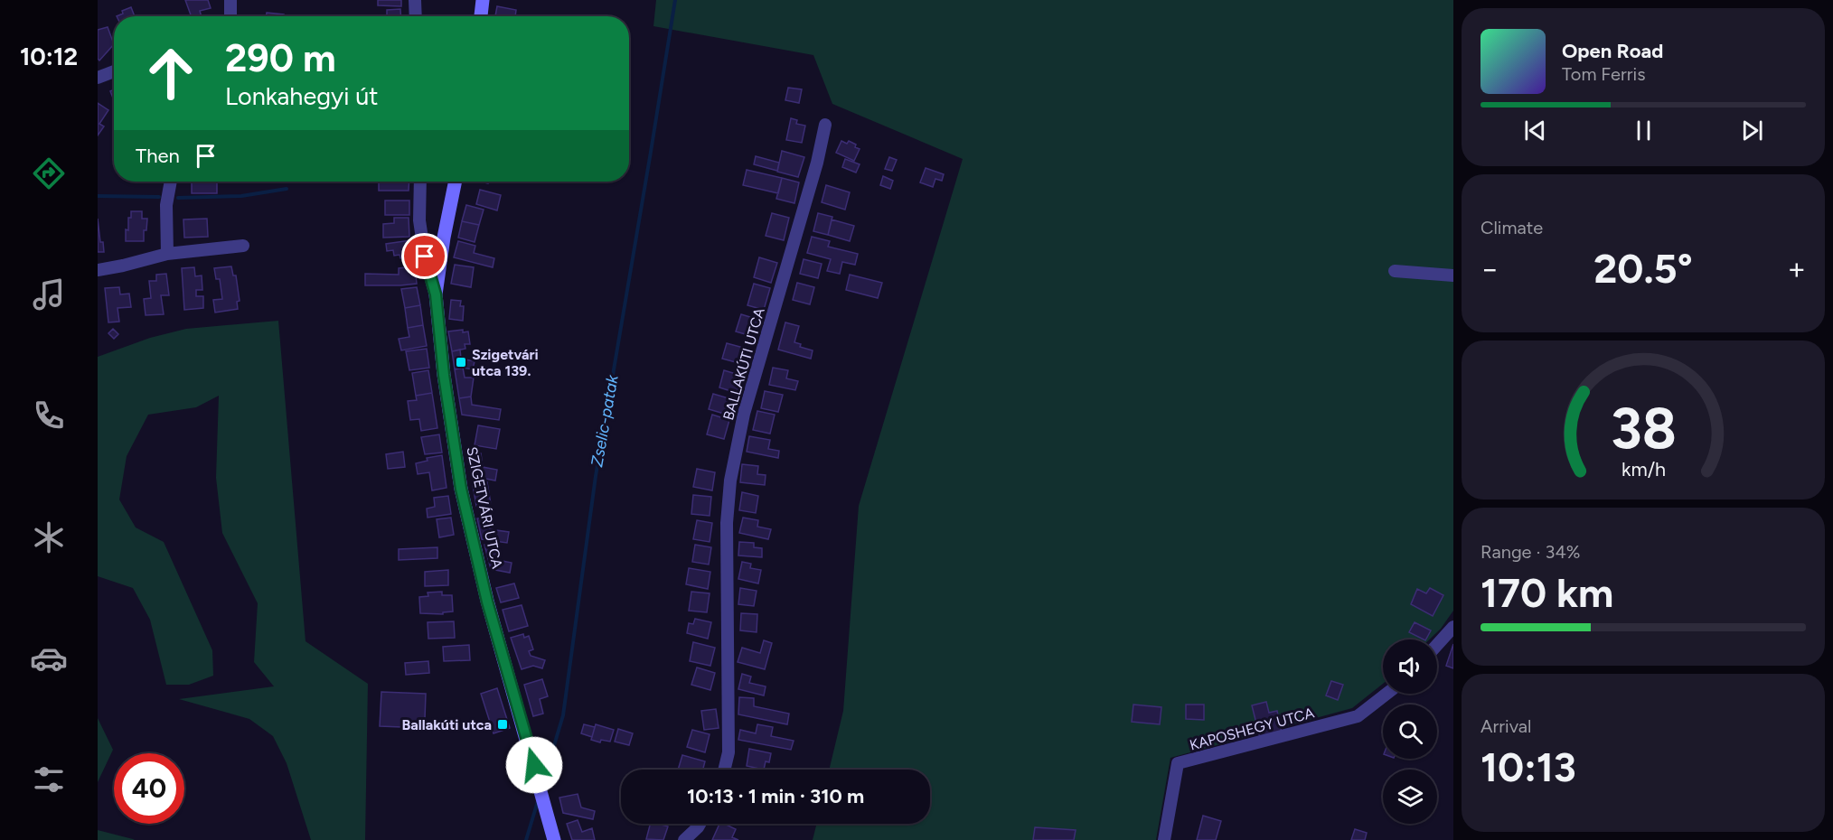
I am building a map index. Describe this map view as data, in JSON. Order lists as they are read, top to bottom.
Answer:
{
  "streets": {
    "street": ["BALLAKÚTI UTCA", "SZIGETVÁRI UTCA", "KAPOSHEGY UTCA"]
  },
  "water": ["Zselic-patak"],
  "places": {
    "transit": ["Szigetvári utca 139.", "Ballakúti utca"]
  },
  "page": {
    "tabs": "10:12",
    "turn": ["290 m", "Lonkahegyi út"],
    "song": ["Open Road", "Tom Ferris"],
    "then": "Then",
    "tile": [
      "Climate",
      ["Range · 34%", "170 km"],
      ["Arrival", "10:13"]
    ],
    "heat": ["−", "20.5°", "+"],
    "limit": "40",
    "trip": "10:13 · 1 min · 310 m",
    "gauge": ["38", "km/h"]
  }
}
